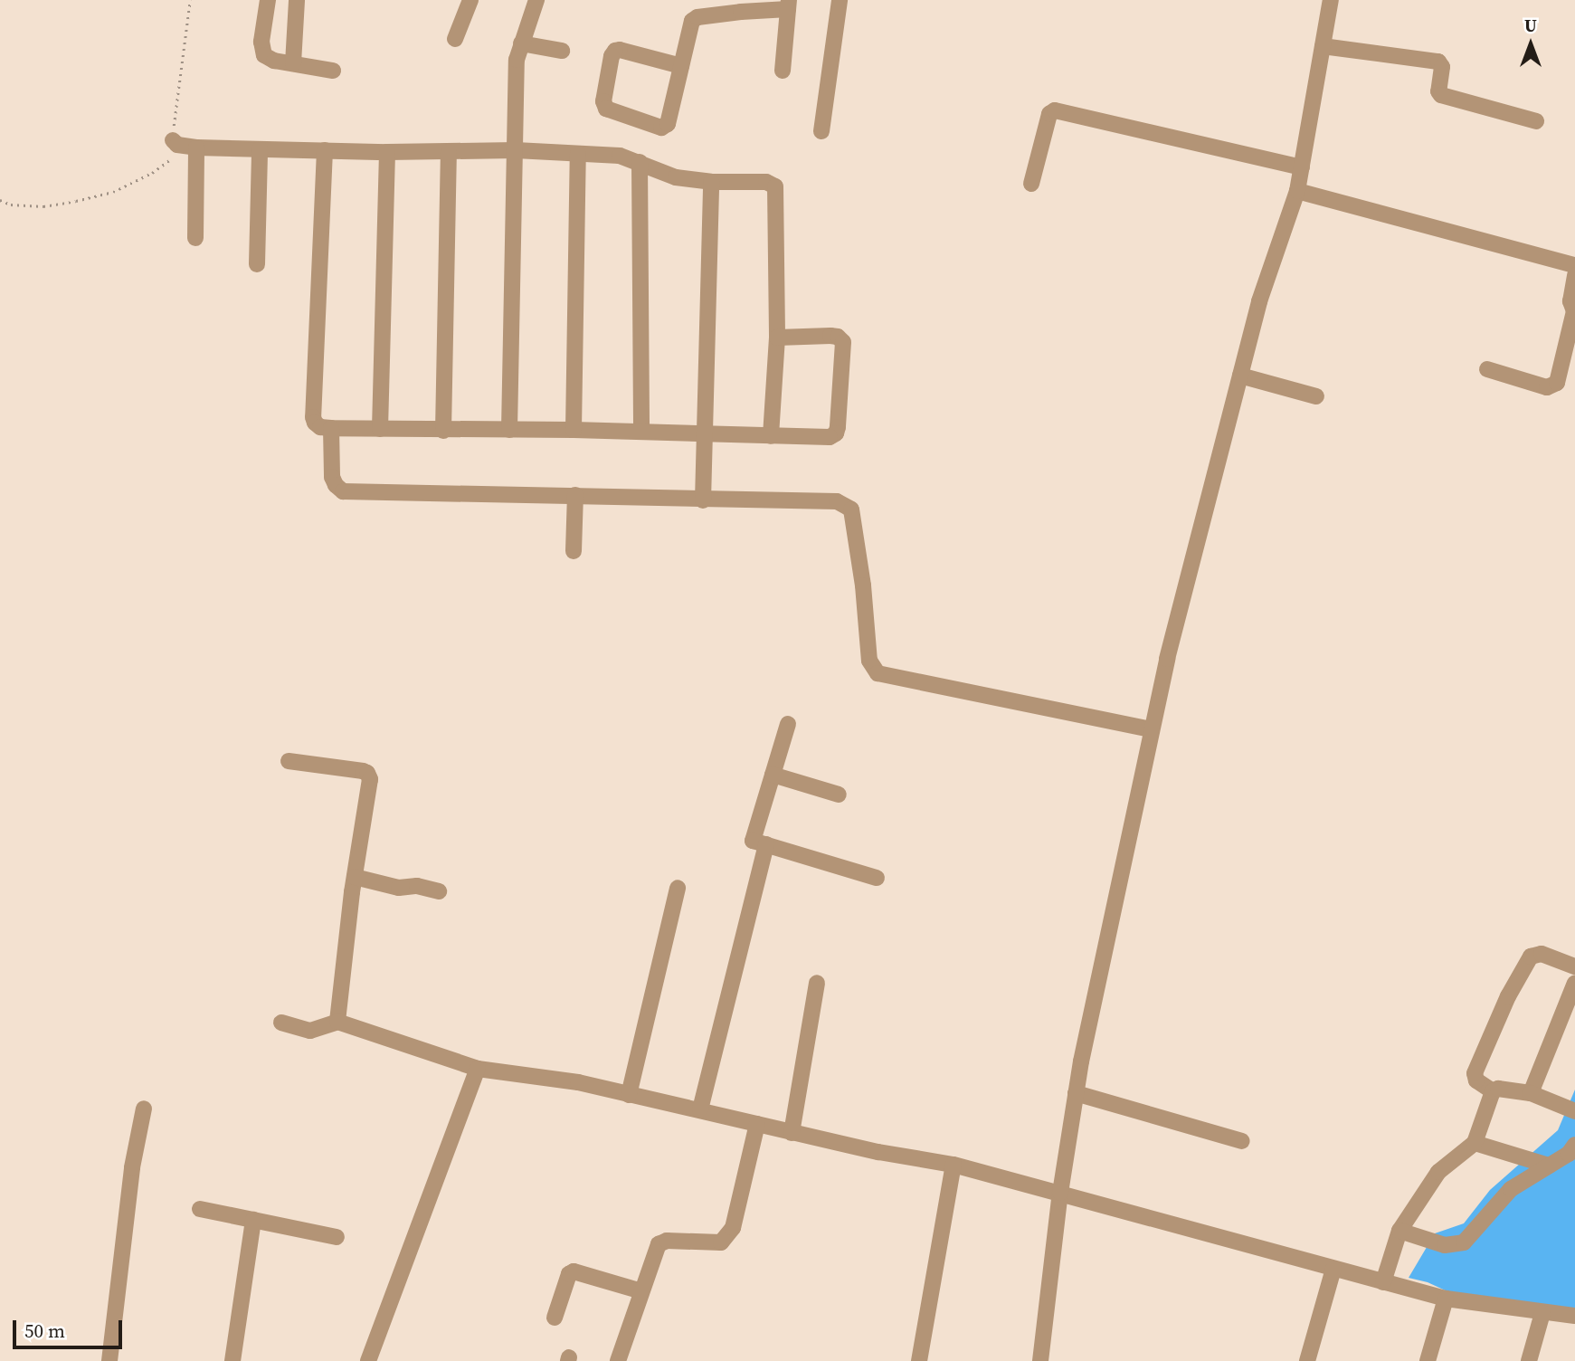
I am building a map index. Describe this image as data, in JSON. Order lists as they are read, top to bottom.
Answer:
{
  "scale_bar": "50 m",
  "north": "top"
}
